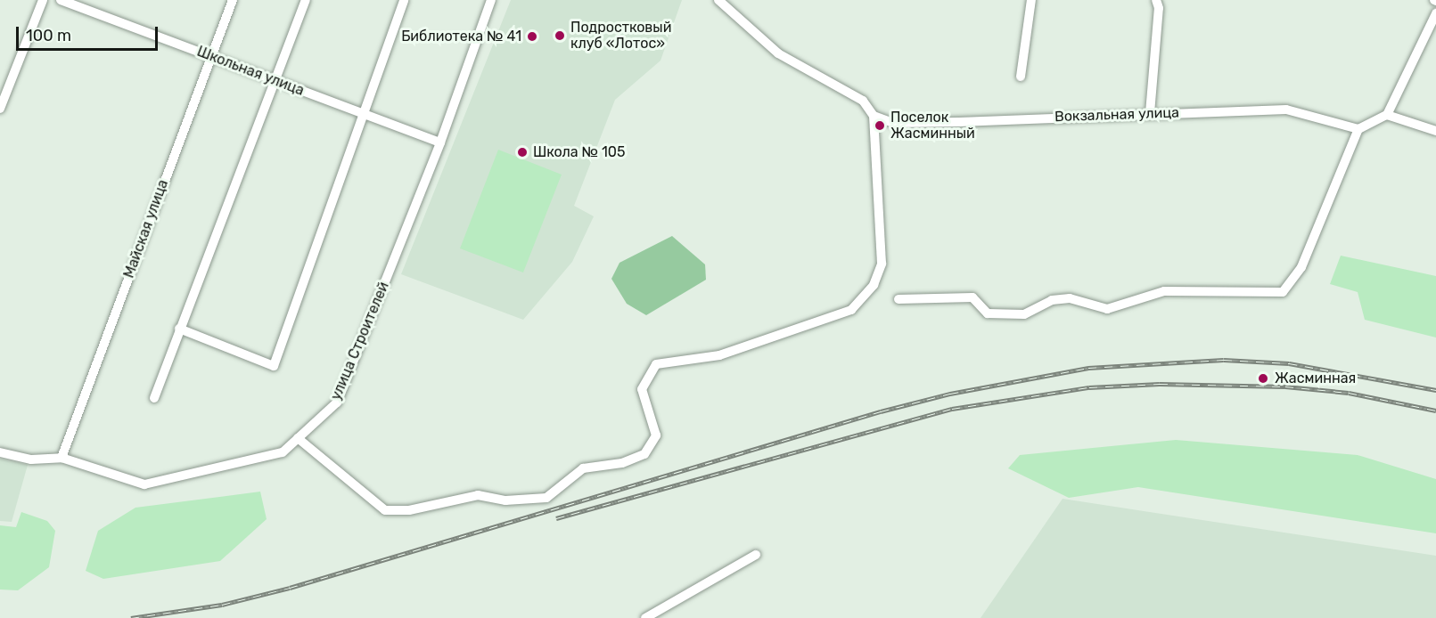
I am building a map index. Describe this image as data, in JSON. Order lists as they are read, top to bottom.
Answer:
{
  "streets": {
    "street": [
      "Школьная улица",
      "Вокзальная улица",
      "Майская улица",
      "улица Строителей"
    ]
  },
  "crossings": [
    ["Школьная улица", "Майская улица"],
    ["Школьная улица", "улица Строителей"],
    ["Майская улица", "улица Строителей"]
  ],
  "places": [
    "Подростковый клуб «Лотос»",
    "Библиотека № 41",
    "Поселок Жасминный",
    "Школа № 105",
    "Жасминная"
  ],
  "scale_bar": "100 m"
}
